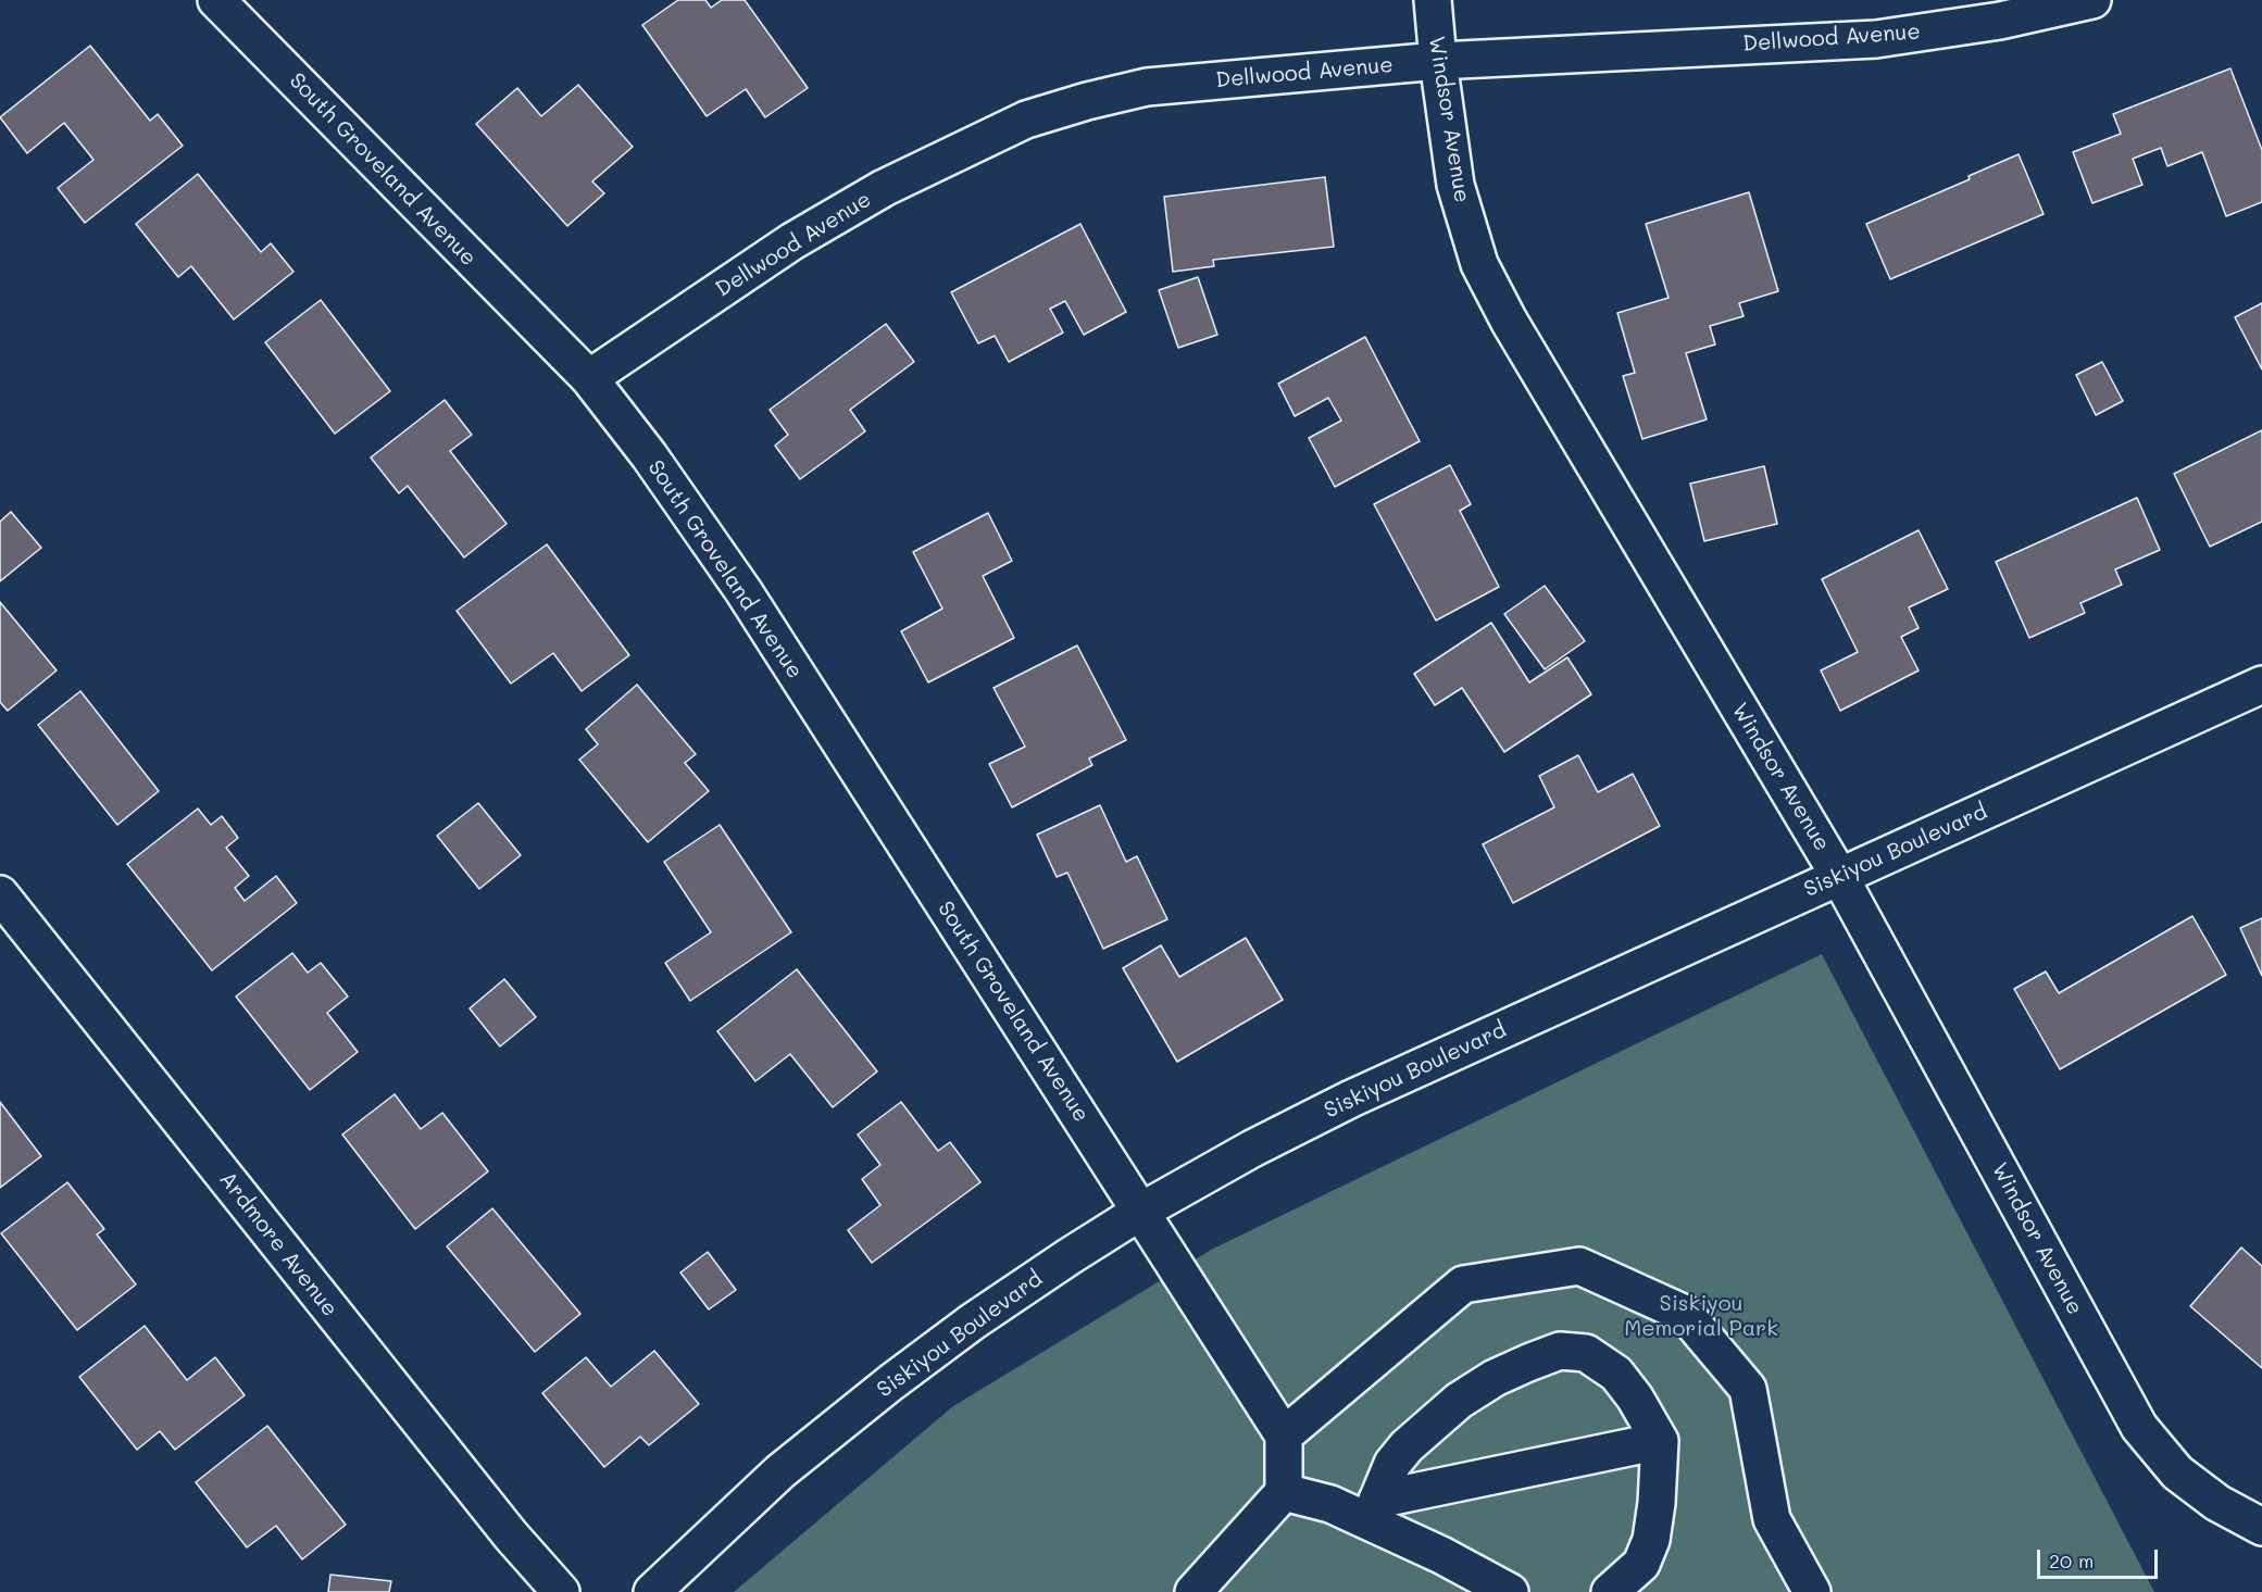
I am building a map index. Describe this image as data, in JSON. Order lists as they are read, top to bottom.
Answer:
{
  "streets": {
    "street": [
      "Dellwood Avenue",
      "Windsor Avenue",
      "South Groveland Avenue",
      "Siskiyou Boulevard",
      "Ardmore Avenue"
    ]
  },
  "crossings": [
    ["Dellwood Avenue", "Windsor Avenue"],
    ["Dellwood Avenue", "South Groveland Avenue"],
    ["Windsor Avenue", "Siskiyou Boulevard"],
    ["South Groveland Avenue", "Siskiyou Boulevard"]
  ],
  "parks": ["Siskiyou Memorial Park"],
  "scale_bar": "20 m"
}
